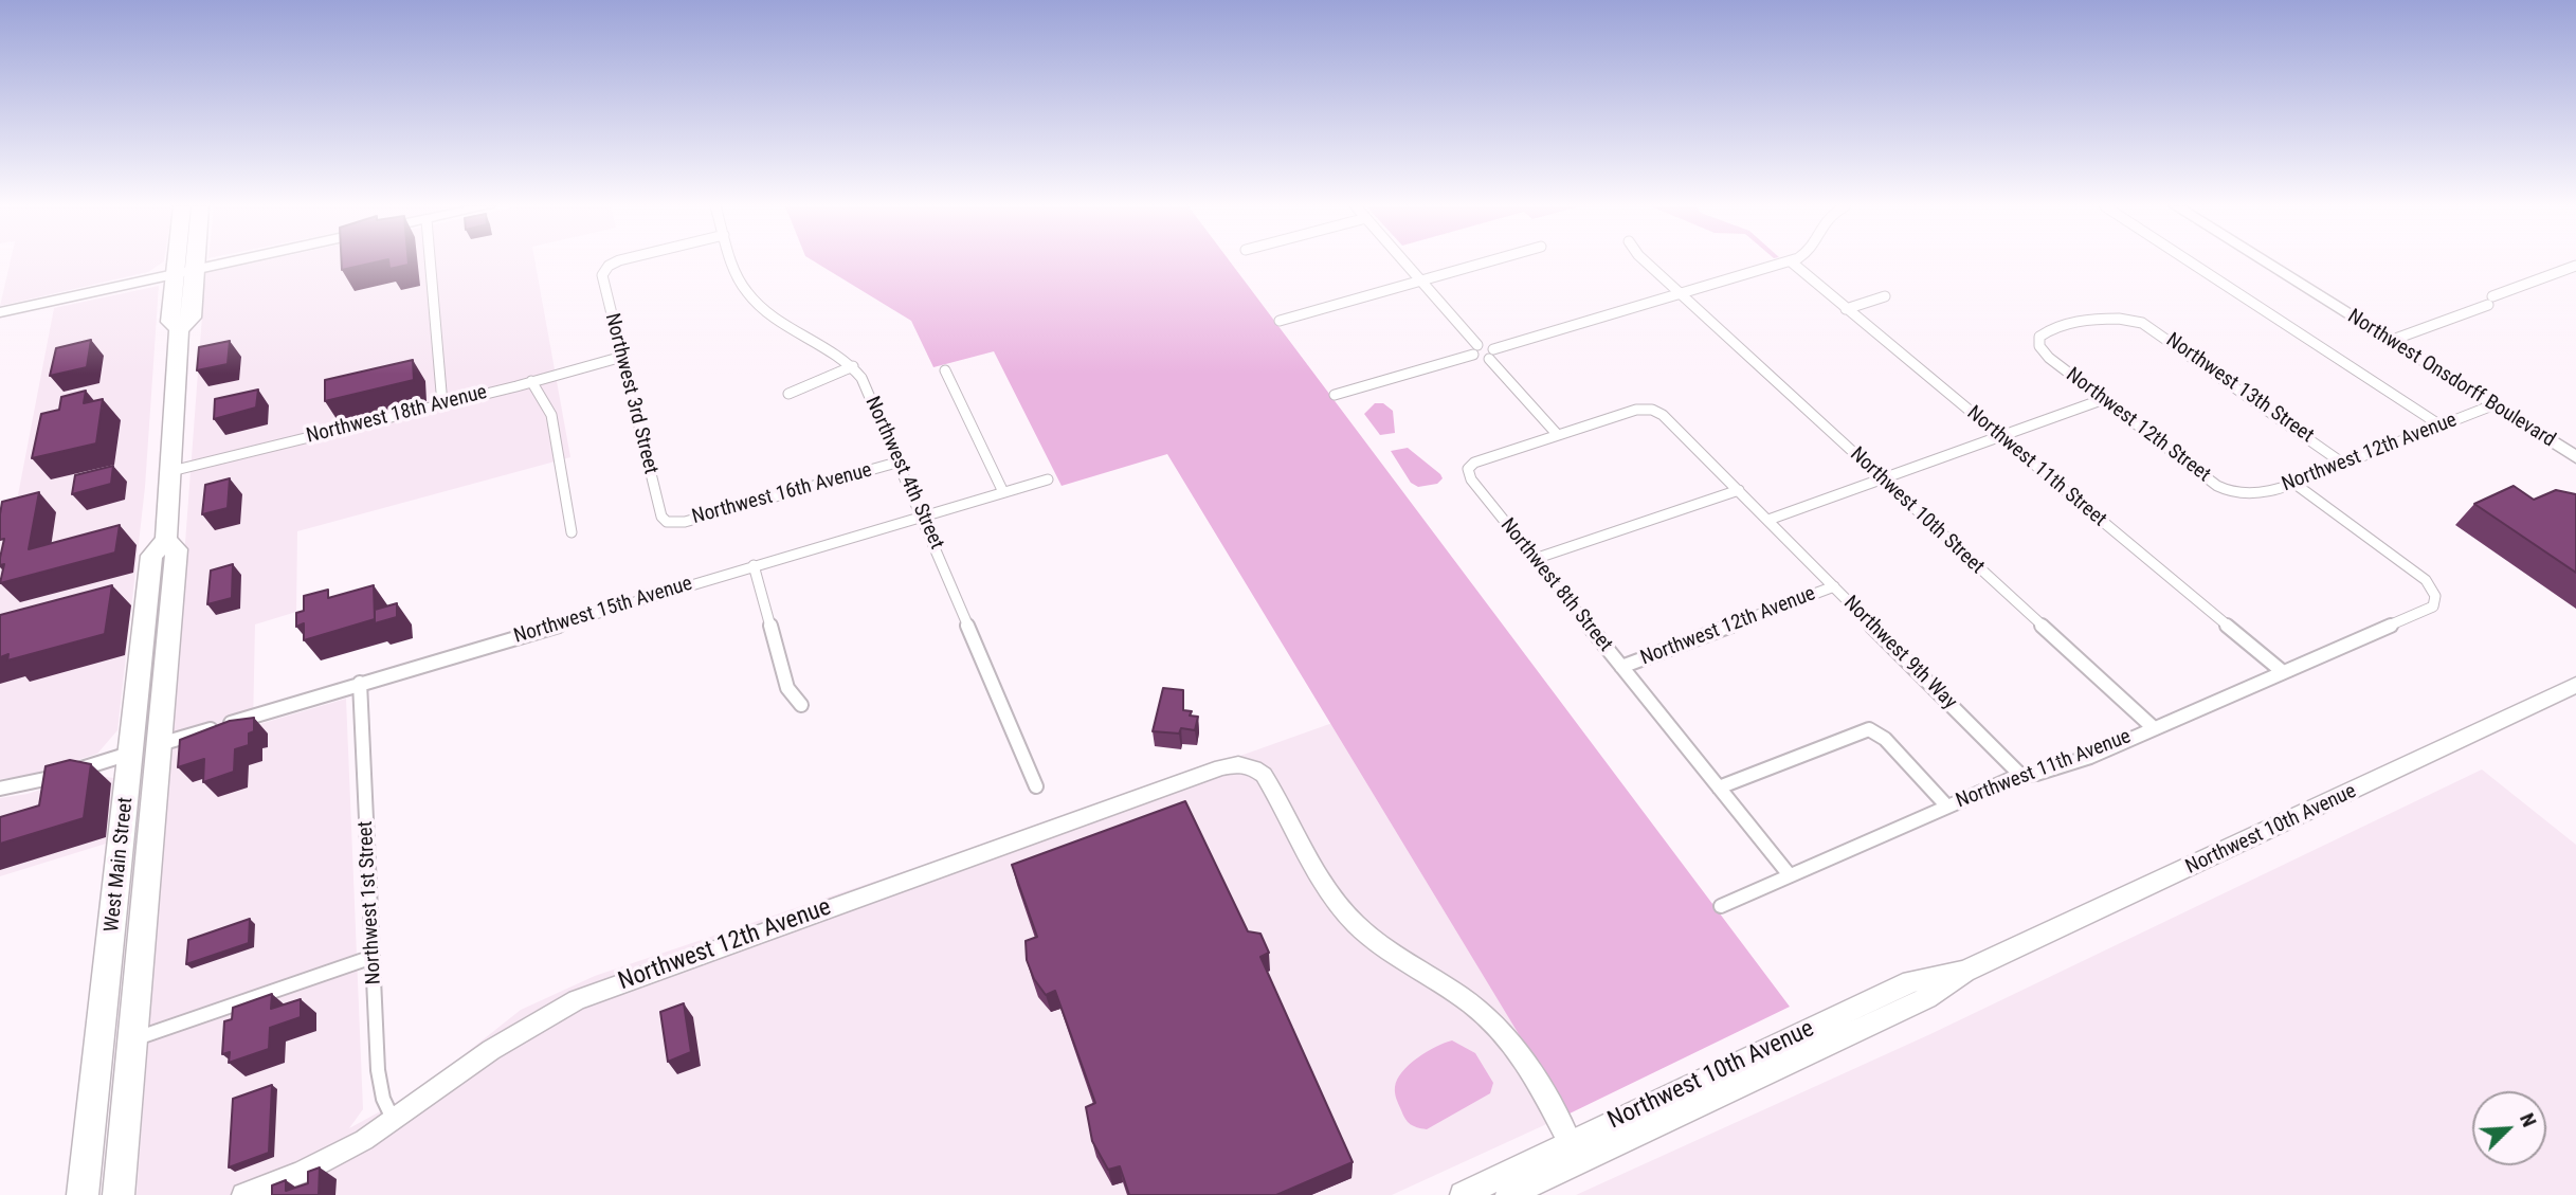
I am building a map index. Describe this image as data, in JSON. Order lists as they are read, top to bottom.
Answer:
{
  "streets": {
    "highway": ["West Main Street"],
    "main road": ["Northwest 10th Avenue"],
    "street": [
      "Northwest Onsdorff Boulevard",
      "Northwest 13th Street",
      "Northwest 3rd Street",
      "Northwest 18th Avenue",
      "Northwest 12th Street",
      "Northwest 12th Avenue",
      "Northwest 11th Street",
      "Northwest 4th Street",
      "Northwest 16th Avenue",
      "Northwest 10th Street",
      "Northwest 8th Street",
      "Northwest 15th Avenue",
      "Northwest 9th Way",
      "Northwest 11th Avenue",
      "Northwest 1st Street"
    ]
  },
  "crossings": [
    ["Northwest Onsdorff Boulevard", "Northwest 12th Avenue"],
    ["Northwest 13th Street", "Northwest 12th Street"],
    ["Northwest 13th Street", "Northwest 12th Avenue"],
    ["Northwest 3rd Street", "Northwest 18th Avenue"],
    ["Northwest 3rd Street", "Northwest 16th Avenue"],
    ["Northwest 18th Avenue", "West Main Street"],
    ["Northwest 12th Street", "Northwest 12th Avenue"],
    ["Northwest 12th Avenue", "Northwest 8th Street"],
    ["Northwest 12th Avenue", "Northwest 9th Way"],
    ["Northwest 12th Avenue", "Northwest 11th Avenue"],
    ["Northwest 12th Avenue", "Northwest 10th Avenue"],
    ["Northwest 12th Avenue", "Northwest 1st Street"],
    ["Northwest 11th Street", "Northwest 11th Avenue"],
    ["Northwest 4th Street", "Northwest 16th Avenue"],
    ["Northwest 4th Street", "Northwest 15th Avenue"],
    ["Northwest 10th Street", "Northwest 11th Avenue"],
    ["Northwest 8th Street", "Northwest 9th Way"],
    ["Northwest 8th Street", "Northwest 11th Avenue"],
    ["Northwest 15th Avenue", "West Main Street"],
    ["Northwest 15th Avenue", "Northwest 1st Street"],
    ["Northwest 9th Way", "Northwest 11th Avenue"]
  ],
  "north": "top right"
}
